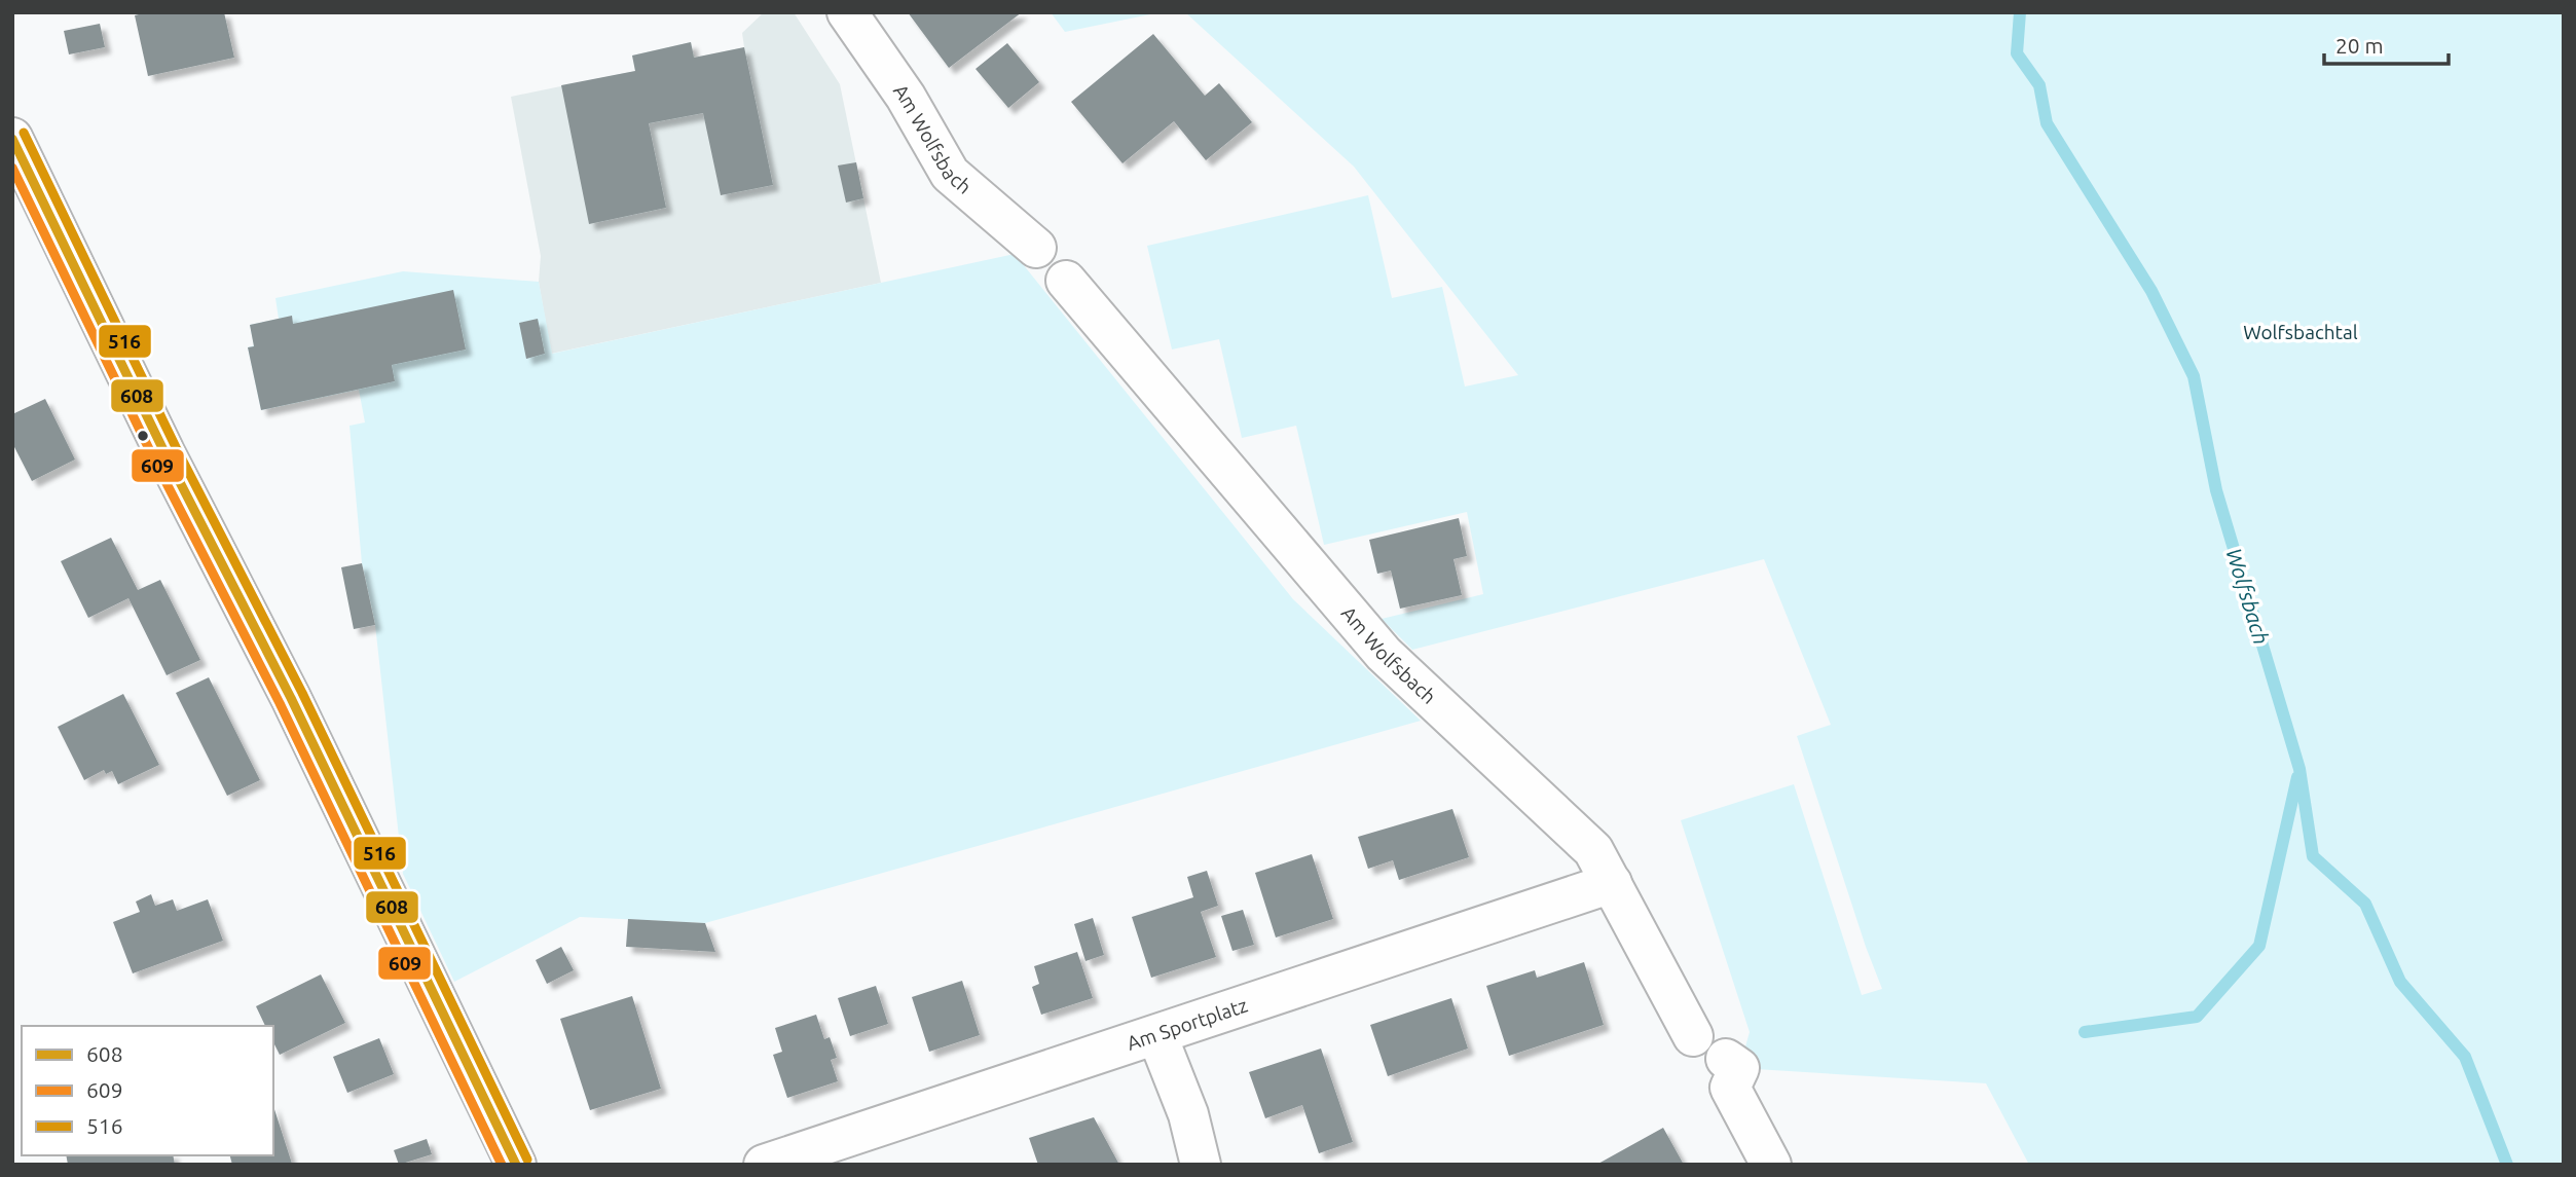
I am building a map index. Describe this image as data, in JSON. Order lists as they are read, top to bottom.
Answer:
{
  "streets": {
    "street": ["Am Wolfsbach", "Am Sportplatz"]
  },
  "crossings": [
    ["Am Wolfsbach", "Am Sportplatz"]
  ],
  "water": ["Wolfsbach"],
  "parks": ["Wolfsbachtal"],
  "lines": ["transit line 516", "transit line 608", "transit line 609"],
  "legend": ["608", "609", "516"],
  "scale_bar": "20 m"
}
